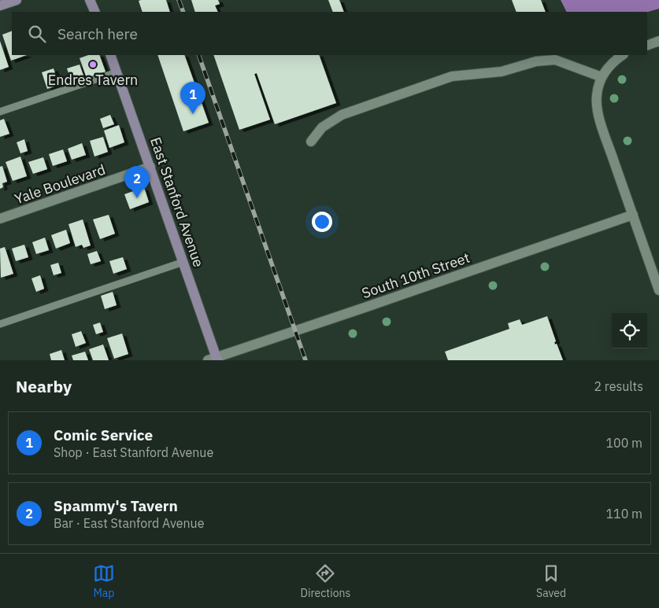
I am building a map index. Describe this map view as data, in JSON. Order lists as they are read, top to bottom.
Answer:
{
  "streets": {
    "main road": ["East Stanford Avenue"],
    "street": ["Yale Boulevard", "South 10th Street"]
  },
  "crossings": [
    ["Yale Boulevard", "East Stanford Avenue"],
    ["East Stanford Avenue", "South 10th Street"]
  ],
  "places": ["Endres Tavern"],
  "page": {
    "search": "Search here",
    "pins": ["1", "2"],
    "heading": ["Nearby", "2 results"],
    "list": [
      {
        "mark": "1",
        "name": "Comic Service",
        "note": "Shop · East Stanford Avenue",
        "value": "100 m"
      },
      {
        "mark": "2",
        "name": "Spammy's Tavern",
        "note": "Bar · East Stanford Avenue",
        "value": "110 m"
      }
    ],
    "nav": ["Map", "Directions", "Saved"]
  }
}
